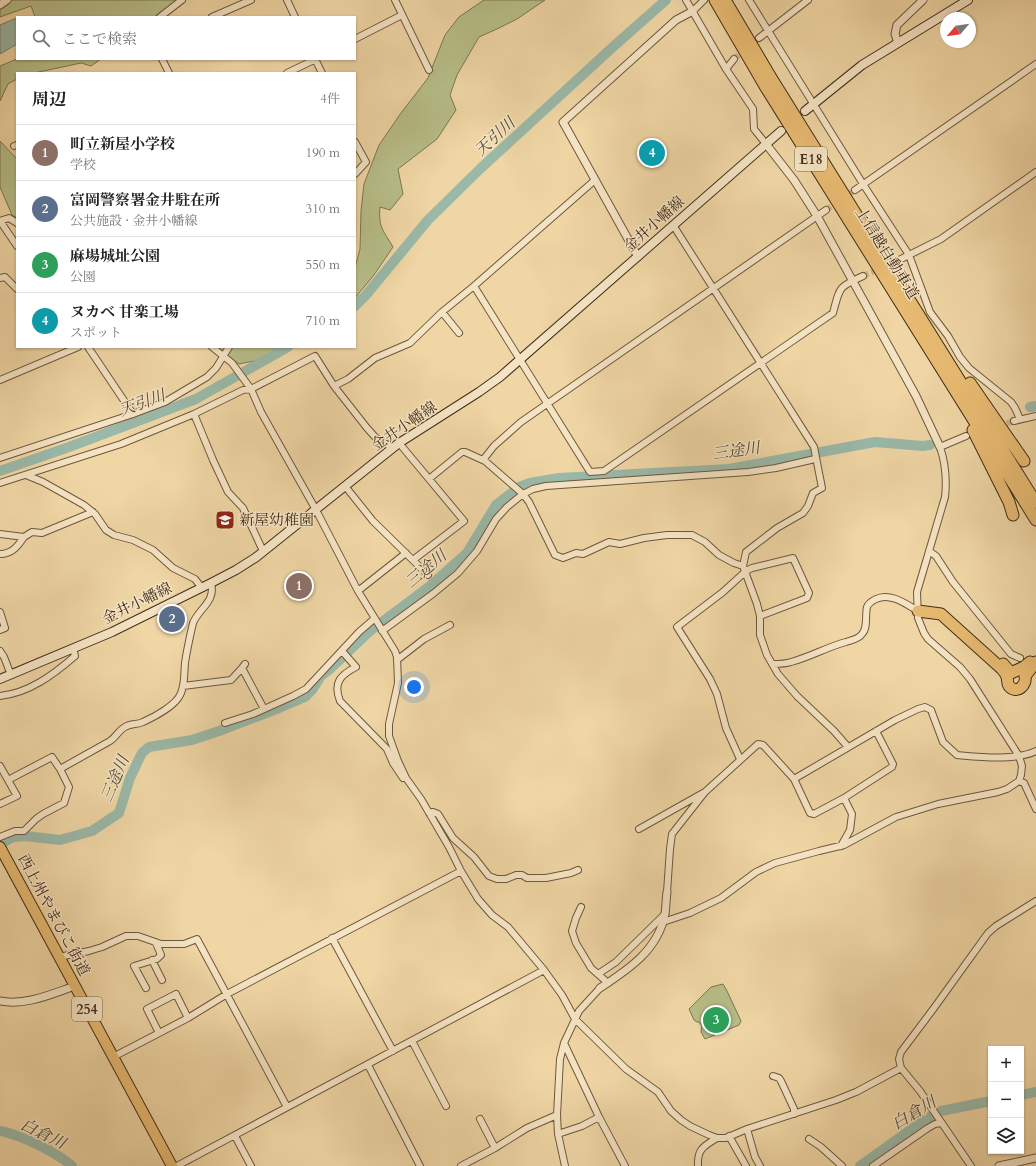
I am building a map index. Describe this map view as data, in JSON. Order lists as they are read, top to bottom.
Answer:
{
  "streets": {
    "highway": [
      "E18",
      "上信越自動車道",
      "西上州やまびこ街道",
      "254"
    ],
    "main road": ["金井小幡線"]
  },
  "water": ["天引川", "三途川", "白倉川"],
  "places": {
    "school or university": ["新屋幼稚園"]
  },
  "north": "bottom left",
  "page": {
    "search": "ここで検索",
    "heading": ["周辺", "4件"],
    "list": [
      {
        "mark": "1",
        "name": "町立新屋小学校",
        "note": "学校",
        "value": "190 m"
      },
      {
        "mark": "2",
        "name": "富岡警察署金井駐在所",
        "note": "公共施設 · 金井小幡線",
        "value": "310 m"
      },
      {
        "mark": "3",
        "name": "麻場城址公園",
        "note": "公園",
        "value": "550 m"
      },
      {
        "mark": "4",
        "name": "ヌカベ 甘楽工場",
        "note": "スポット",
        "value": "710 m"
      }
    ],
    "pins": [
      "4",
      "1",
      "2",
      "3"
    ],
    "map_buttons": ["+", "−"]
  }
}
